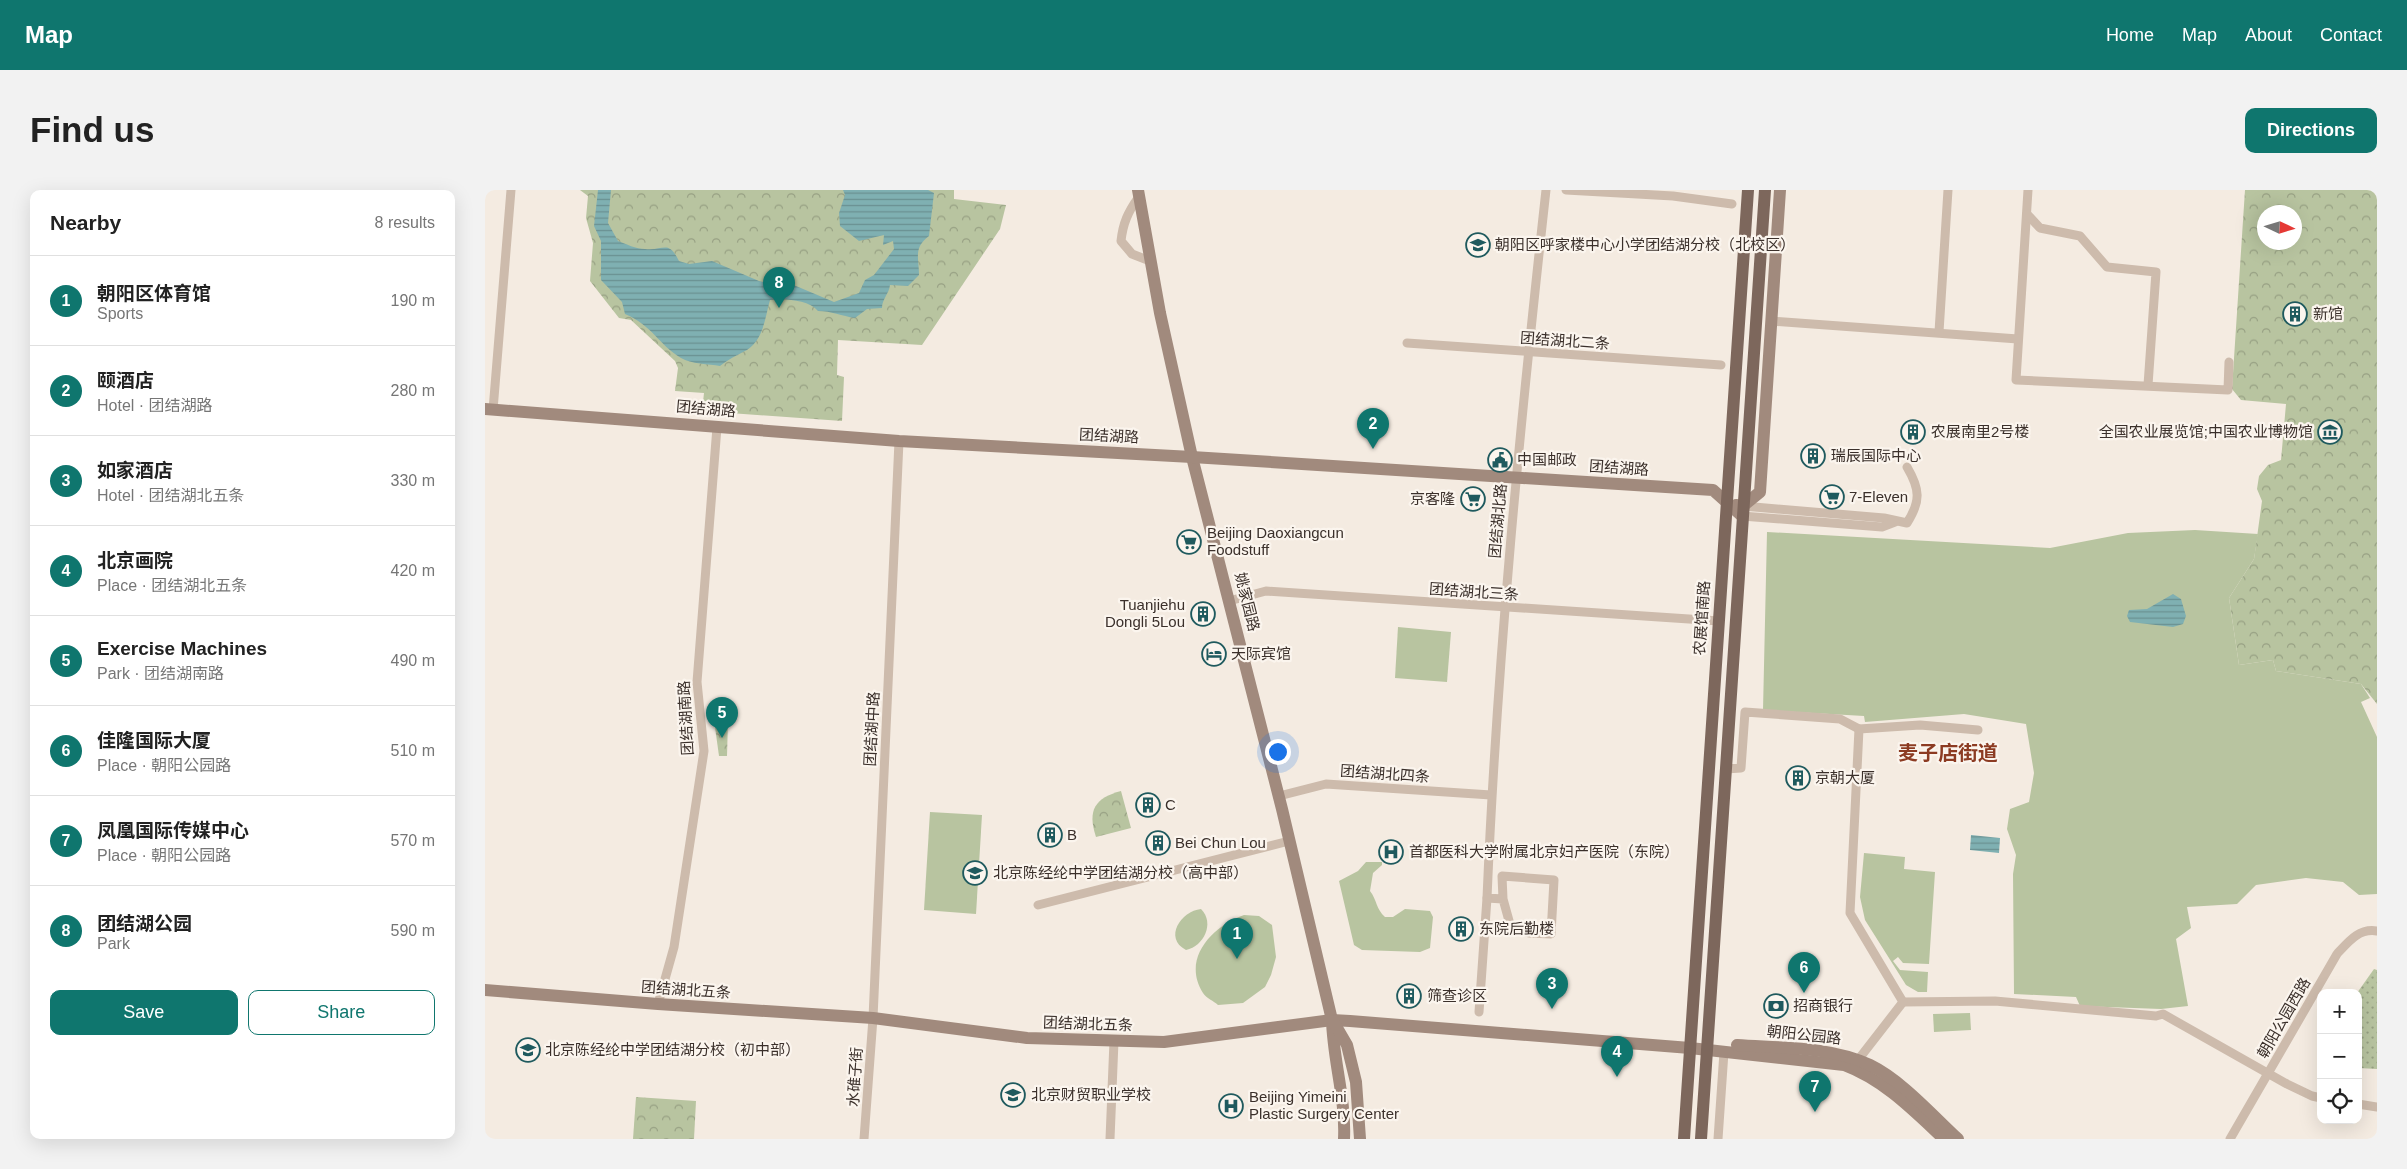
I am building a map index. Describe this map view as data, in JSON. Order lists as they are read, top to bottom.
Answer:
{
  "streets": {
    "main road": ["农展馆南路"],
    "street": [
      "团结湖北二条",
      "团结湖路",
      "团结湖北路",
      "团结湖北三条",
      "姚家园路",
      "团结湖南路",
      "团结湖中路",
      "团结湖北四条",
      "团结湖北五条",
      "朝阳公园西路",
      "朝阳公园路",
      "水碓子街"
    ]
  },
  "crossings": [
    ["团结湖北二条", "团结湖北路"],
    ["团结湖路", "团结湖北路"],
    ["团结湖路", "姚家园路"],
    ["团结湖路", "农展馆南路"],
    ["团结湖路", "团结湖南路"],
    ["团结湖路", "团结湖中路"],
    ["团结湖北路", "团结湖北三条"],
    ["团结湖北路", "团结湖北四条"],
    ["团结湖北三条", "姚家园路"],
    ["团结湖北三条", "农展馆南路"],
    ["姚家园路", "团结湖北四条"],
    ["姚家园路", "团结湖北五条"],
    ["农展馆南路", "团结湖北五条"],
    ["团结湖南路", "团结湖北五条"],
    ["团结湖中路", "团结湖北五条"],
    ["团结湖中路", "水碓子街"],
    ["团结湖北五条", "朝阳公园路"],
    ["团结湖北五条", "水碓子街"]
  ],
  "districts": ["麦子店街道"],
  "places": {
    "school or university": [
      "朝阳区呼家楼中心小学团结湖分校（北校区）",
      "北京陈经纶中学团结湖分校（高中部）",
      "北京陈经纶中学团结湖分校（初中部）",
      "北京财贸职业学校"
    ],
    "building": [
      "新馆",
      "农展南里2号楼",
      "瑞辰国际中心",
      "Tuanjiehu Dongli 5Lou",
      "京朝大厦",
      "C",
      "B",
      "Bei Chun Lou",
      "东院后勤楼",
      "筛查诊区"
    ],
    "museum": ["全国农业展览馆;中国农业博物馆"],
    "public building": ["中国邮政"],
    "supermarket": ["7-Eleven", "京客隆", "Beijing Daoxiangcun Foodstuff"],
    "hotel": ["天际宾馆"],
    "hospital": ["首都医科大学附属北京妇产医院（东院）", "Beijing Yimeini Plastic Surgery Center"],
    "bank": ["招商银行"]
  },
  "north": "right",
  "page": {
    "header": "Map",
    "nav": [
      "Home",
      "Map",
      "About",
      "Contact"
    ],
    "buttons": [
      "Directions",
      ["Save", "Share"]
    ],
    "title": "Find us",
    "heading": ["Nearby", "8 results"],
    "list": [
      {
        "mark": "1",
        "name": "朝阳区体育馆",
        "note": "Sports",
        "value": "190 m"
      },
      {
        "mark": "2",
        "name": "颐酒店",
        "note": "Hotel · 团结湖路",
        "value": "280 m"
      },
      {
        "mark": "3",
        "name": "如家酒店",
        "note": "Hotel · 团结湖北五条",
        "value": "330 m"
      },
      {
        "mark": "4",
        "name": "北京画院",
        "note": "Place · 团结湖北五条",
        "value": "420 m"
      },
      {
        "mark": "5",
        "name": "Exercise Machines",
        "note": "Park · 团结湖南路",
        "value": "490 m"
      },
      {
        "mark": "6",
        "name": "佳隆国际大厦",
        "note": "Place · 朝阳公园路",
        "value": "510 m"
      },
      {
        "mark": "7",
        "name": "凤凰国际传媒中心",
        "note": "Place · 朝阳公园路",
        "value": "570 m"
      },
      {
        "mark": "8",
        "name": "团结湖公园",
        "note": "Park",
        "value": "590 m"
      }
    ],
    "pins": [
      "8",
      "2",
      "5",
      "1",
      "6",
      "3",
      "4",
      "7"
    ],
    "map_buttons": ["+", "−"]
  }
}
